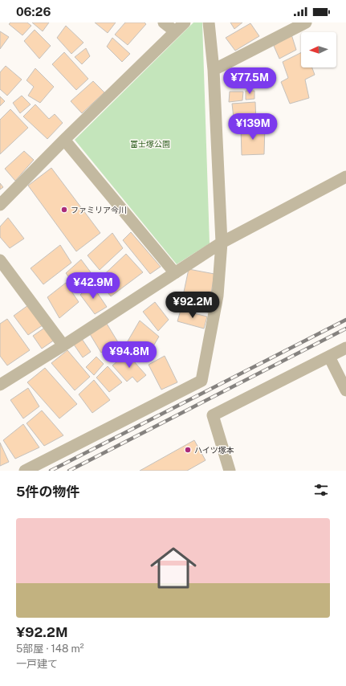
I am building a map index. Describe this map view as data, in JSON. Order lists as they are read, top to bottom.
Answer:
{
  "parks": ["富士塚公園"],
  "places": ["ファミリア今川", "ハイツ塚本"],
  "north": "left",
  "page": {
    "status": "06:26",
    "price": [
      "¥77.5M",
      "¥139M",
      "¥42.9M",
      "¥92.2M",
      "¥94.8M"
    ],
    "heading": "5件の物件",
    "list": [
      {
        "name": "¥92.2M",
        "note": "5部屋 · 148 m² · 一戸建て"
      }
    ]
  }
}
